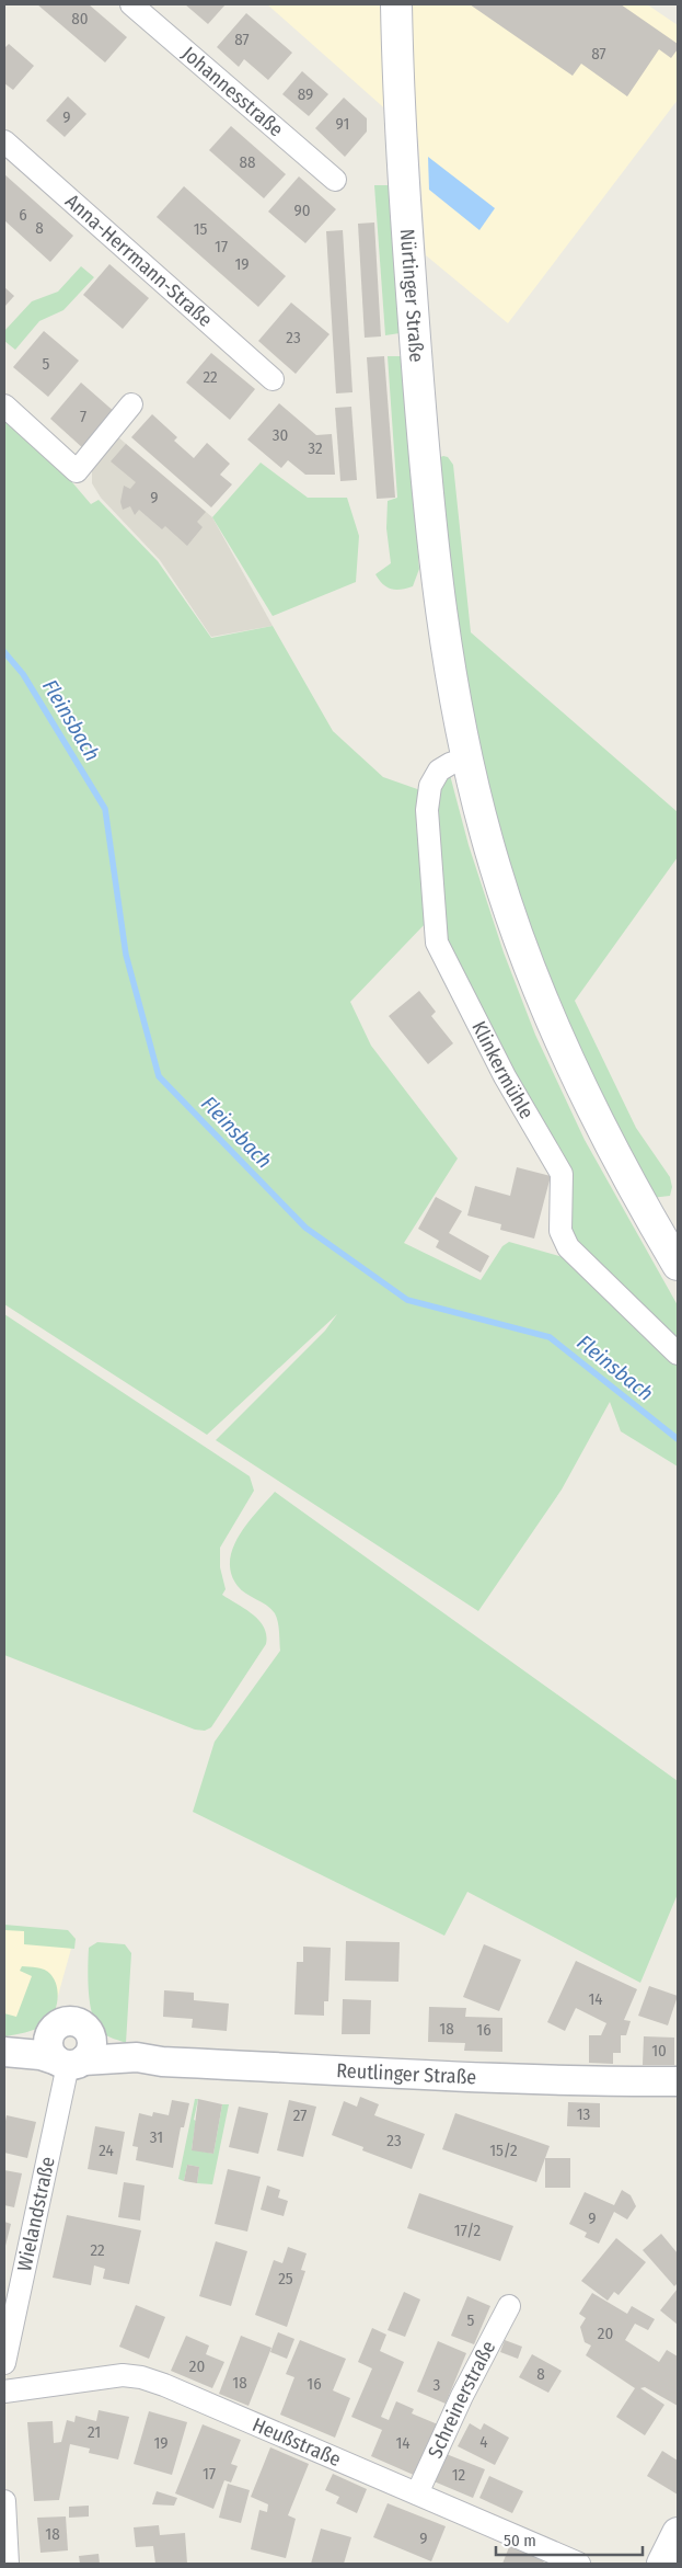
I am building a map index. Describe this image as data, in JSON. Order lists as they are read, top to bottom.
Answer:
{
  "streets": {
    "main road": ["Nürtinger Straße"],
    "street": [
      "Johannesstraße",
      "Anna-Herrmann-Straße",
      "Klinkermühle",
      "Reutlinger Straße",
      "Wielandstraße",
      "Schreinerstraße",
      "Heußstraße"
    ]
  },
  "crossings": [
    ["Nürtinger Straße", "Klinkermühle"],
    ["Reutlinger Straße", "Wielandstraße"],
    ["Schreinerstraße", "Heußstraße"]
  ],
  "water": ["Fleinsbach"],
  "house_numbers": [
    "80",
    "87",
    "87",
    "89",
    "9",
    "91",
    "88",
    "90",
    "6",
    "8",
    "15",
    "17",
    "19",
    "23",
    "5",
    "22",
    "7",
    "30",
    "32",
    "9",
    "14",
    "18",
    "16",
    "10",
    "13",
    "27",
    "31",
    "23",
    "24",
    "15/2",
    "9",
    "17/2",
    "22",
    "25",
    "5",
    "20",
    "20",
    "8",
    "18",
    "16",
    "3",
    "21",
    "4",
    "19",
    "14",
    "17",
    "12",
    "18",
    "9"
  ],
  "scale_bar": "50 m"
}
